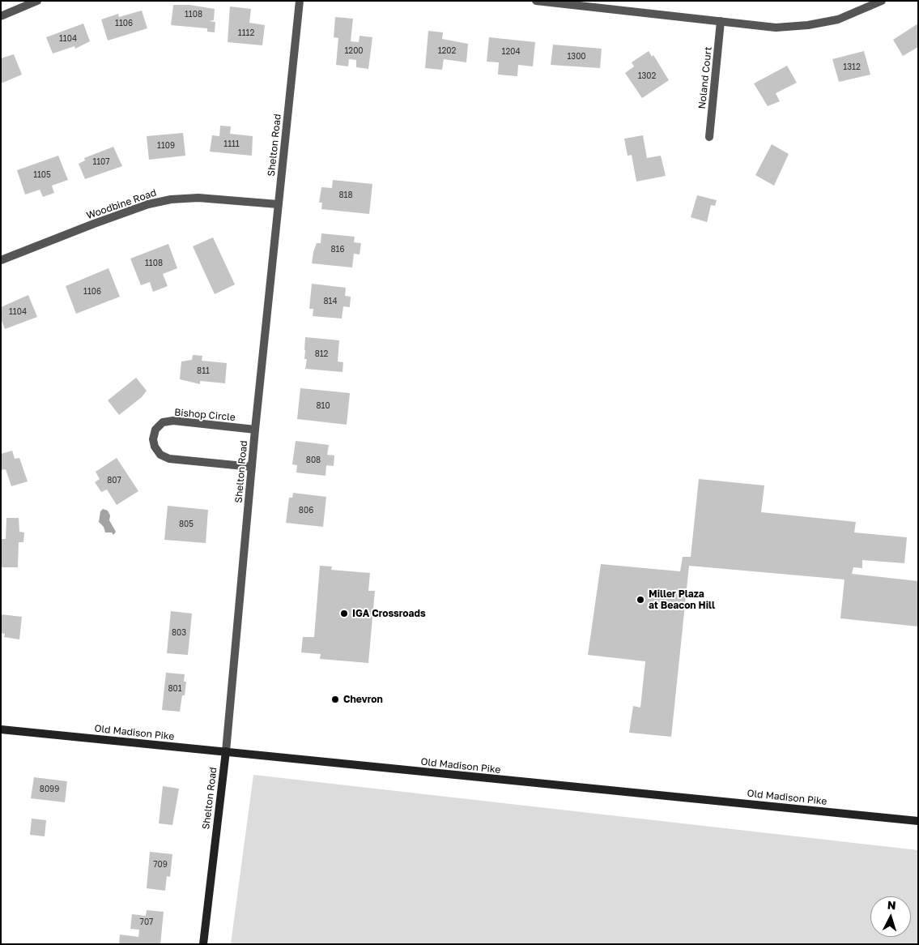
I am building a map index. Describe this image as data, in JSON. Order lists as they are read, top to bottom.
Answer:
{
  "streets": {
    "main road": ["Shelton Road", "Old Madison Pike"],
    "street": ["Noland Court", "Woodbine Road", "Bishop Circle"]
  },
  "crossings": [
    ["Shelton Road", "Woodbine Road"],
    ["Shelton Road", "Bishop Circle"],
    ["Shelton Road", "Old Madison Pike"]
  ],
  "places": ["Miller Plaza at Beacon Hill", "IGA Crossroads", "Chevron"],
  "house_numbers": [
    "1108",
    "1106",
    "1112",
    "1104",
    "1200",
    "1202",
    "1204",
    "1300",
    "1312",
    "1302",
    "1111",
    "1109",
    "1107",
    "1105",
    "818",
    "816",
    "1108",
    "1106",
    "814",
    "1104",
    "812",
    "811",
    "810",
    "808",
    "807",
    "806",
    "805",
    "803",
    "801",
    "8099",
    "709",
    "707"
  ],
  "north": "top"
}
